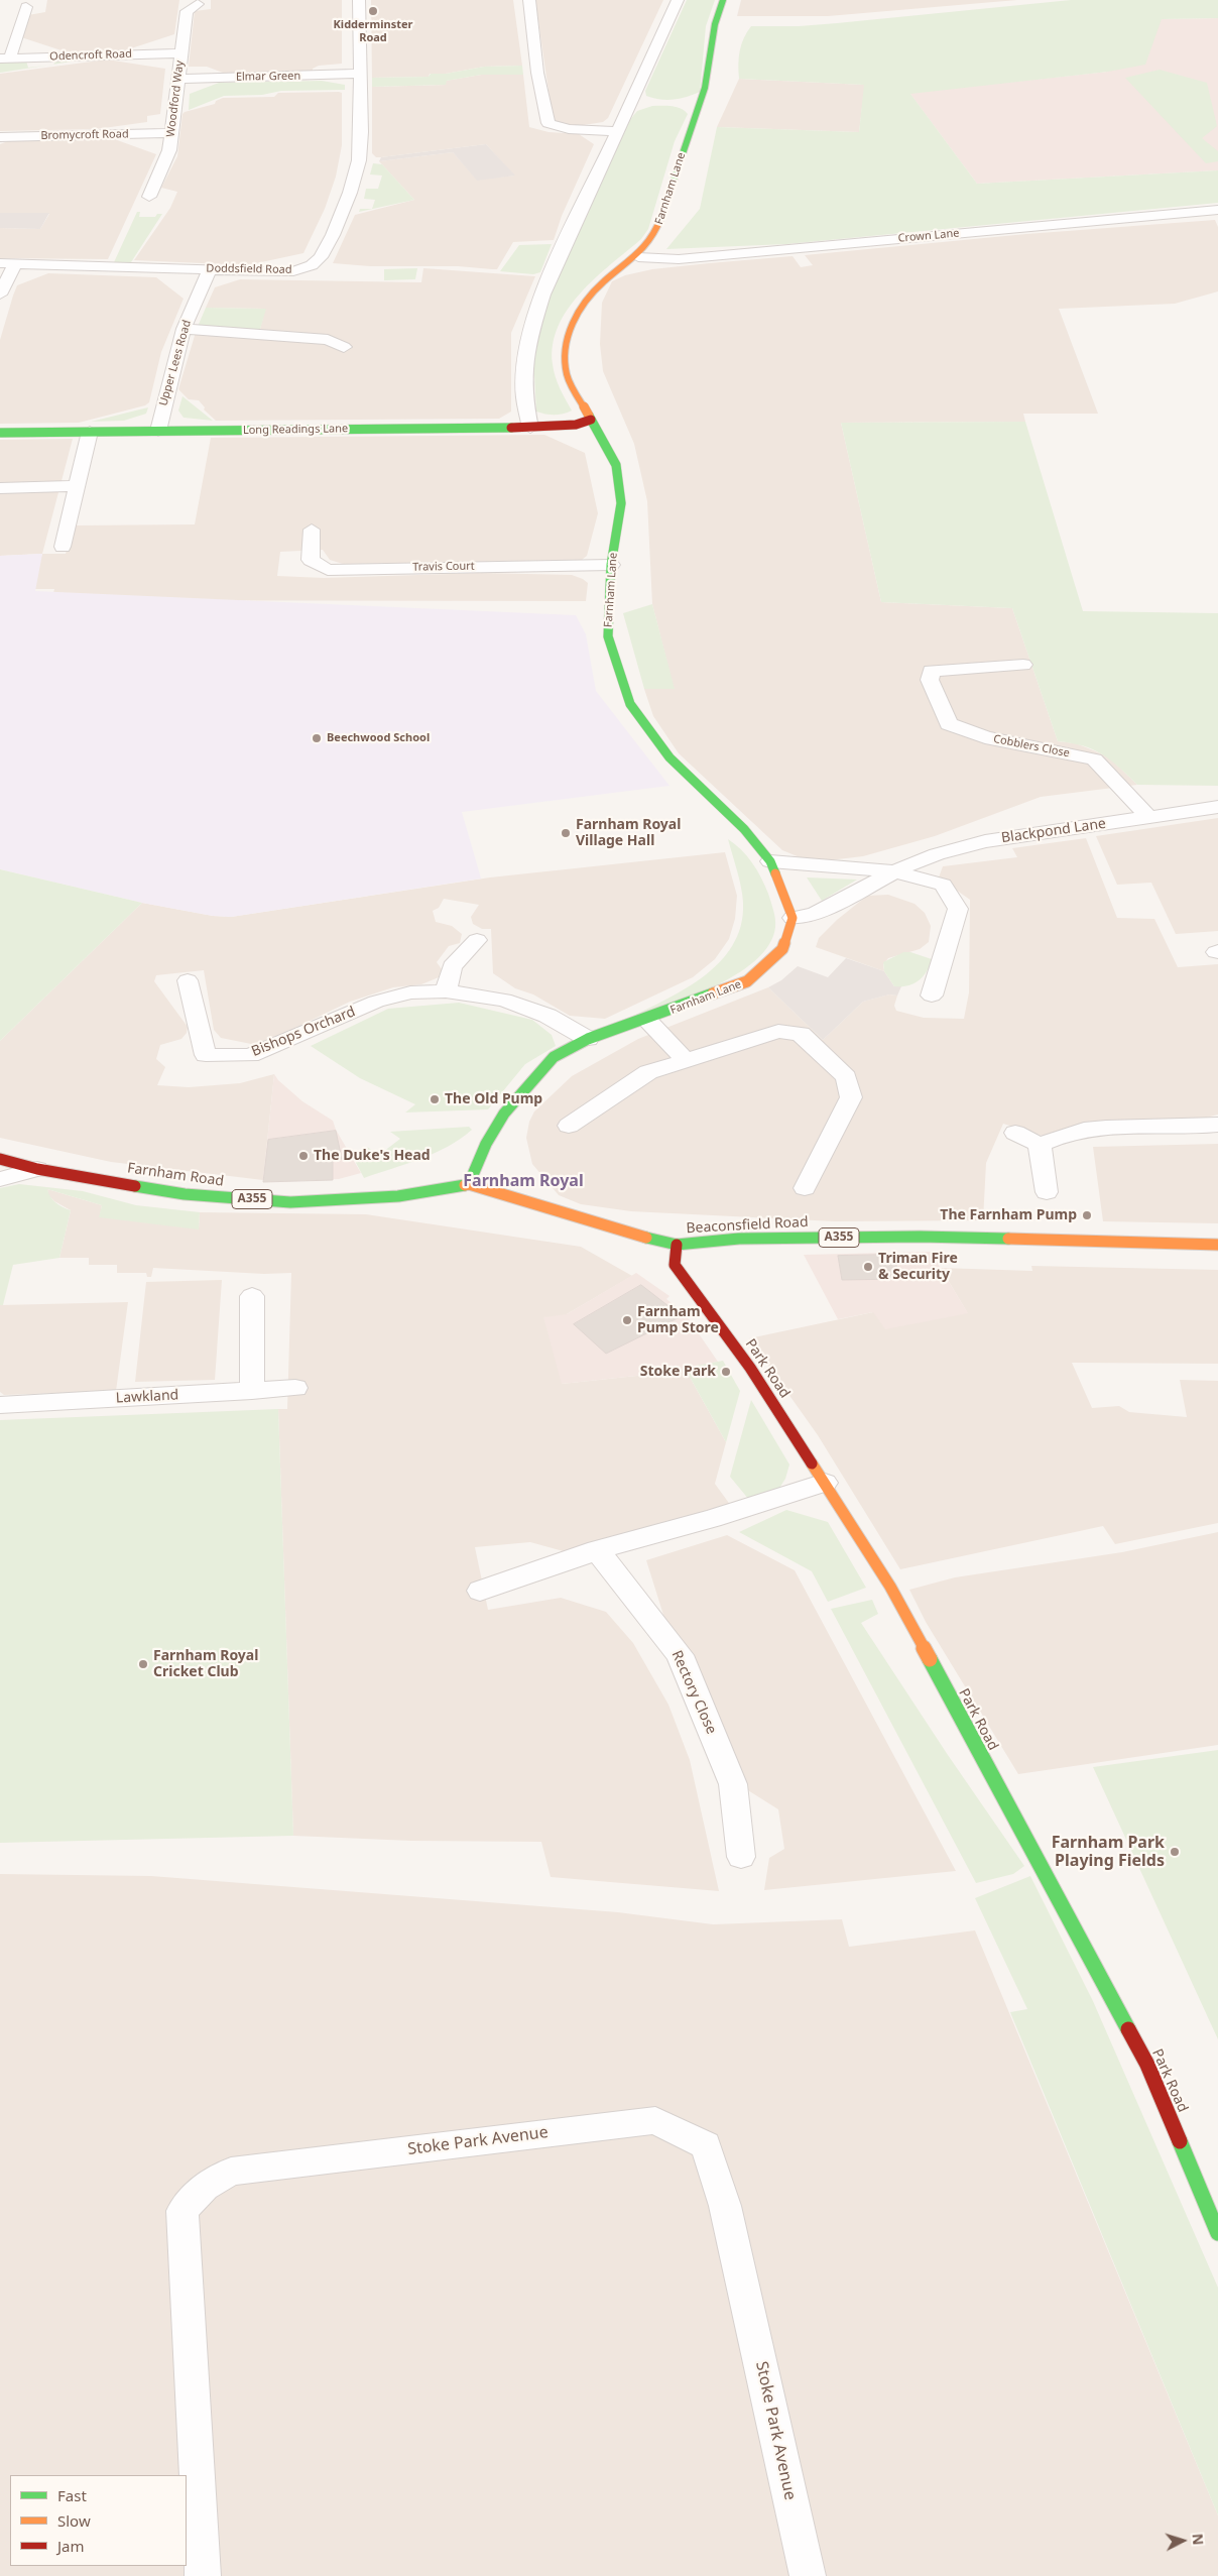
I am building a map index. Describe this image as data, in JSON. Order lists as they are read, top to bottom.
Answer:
{
  "streets": {
    "street": [
      "Odencroft Road",
      "Elmar Green",
      "Woodford Way",
      "Bromycroft Road",
      "Farnham Lane",
      "Crown Lane",
      "Doddsfield Road",
      "Upper Lees Road",
      "Long Readings Lane",
      "Travis Court",
      "Cobblers Close",
      "Blackpond Lane",
      "Bishops Orchard",
      "Farnham Road",
      "A355",
      "Beaconsfield Road",
      "Park Road",
      "Lawkland",
      "Rectory Close",
      "Stoke Park Avenue"
    ]
  },
  "crossings": [
    ["Odencroft Road", "Woodford Way"],
    ["Elmar Green", "Woodford Way"],
    ["Elmar Green", "Doddsfield Road"],
    ["Woodford Way", "Bromycroft Road"],
    ["Farnham Lane", "Crown Lane"],
    ["Farnham Lane", "Long Readings Lane"],
    ["Farnham Lane", "Travis Court"],
    ["Farnham Lane", "Blackpond Lane"],
    ["Farnham Lane", "Bishops Orchard"],
    ["Farnham Lane", "Farnham Road"],
    ["Farnham Lane", "Beaconsfield Road"],
    ["Doddsfield Road", "Upper Lees Road"],
    ["Upper Lees Road", "Long Readings Lane"],
    ["Cobblers Close", "Blackpond Lane"],
    ["Farnham Road", "Beaconsfield Road"],
    ["Beaconsfield Road", "Park Road"]
  ],
  "districts": ["Farnham Royal"],
  "places": [
    "Kidderminster Road",
    "Beechwood School",
    "Farnham Royal Village Hall",
    "The Old Pump",
    "The Duke's Head",
    "The Farnham Pump",
    "Triman Fire & Security",
    "Farnham Pump Store",
    "Stoke Park",
    "Farnham Royal Cricket Club",
    "Farnham Park Playing Fields"
  ],
  "legend": ["Fast", "Slow", "Jam"],
  "north": "right"
}
